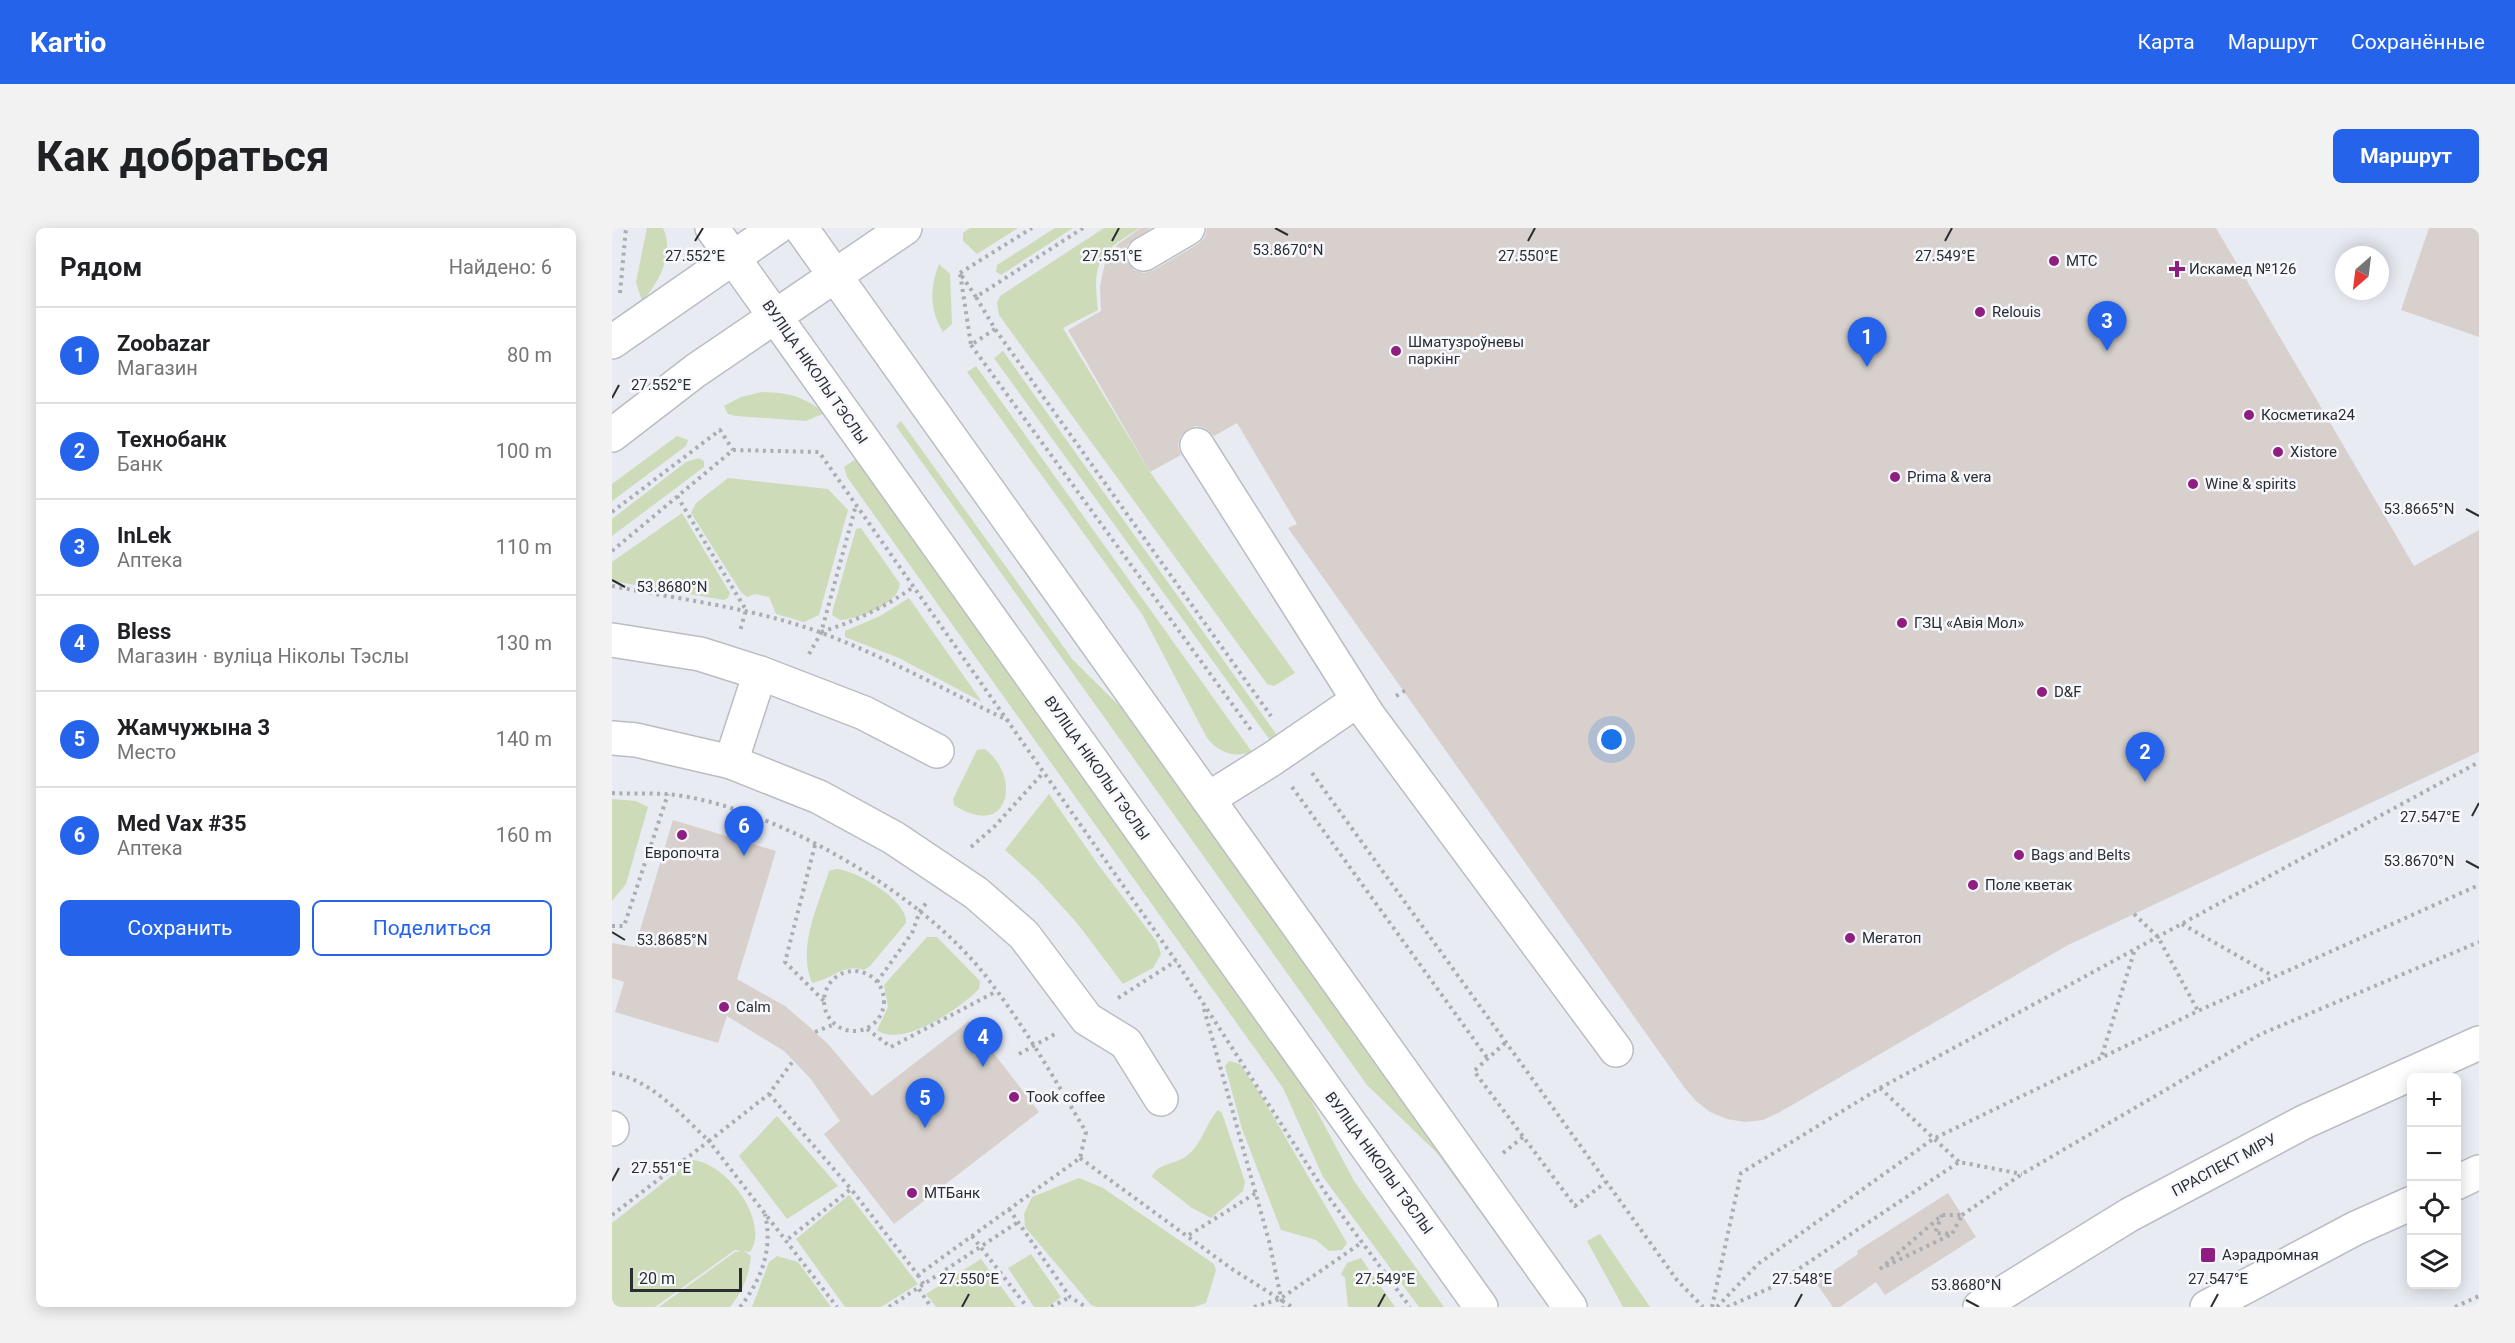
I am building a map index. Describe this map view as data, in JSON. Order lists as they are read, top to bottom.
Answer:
{
  "streets": {
    "main road": ["ВУЛІЦА НІКОЛЫ ТЭСЛЫ", "ПРАСПЕКТ МІРУ"]
  },
  "places": {
    "other": [
      "МТС",
      "Relouis",
      "Шматузроўневы паркінг",
      "Косметика24",
      "Xistore",
      "Prima & vera",
      "Wine & spirits",
      "ГЗЦ «Авія Мол»",
      "D&F",
      "Европочта",
      "Bags and Belts",
      "Поле кветак",
      "Мегатоп",
      "Calm",
      "Took coffee",
      "МТБанк"
    ],
    "health": ["Искамед №126"],
    "transit": ["Аэрадромная"]
  },
  "scale_bar": "20 m",
  "north": "bottom left",
  "page": {
    "header": "Kartio",
    "nav": ["Карта", "Маршрут", "Сохранённые"],
    "buttons": [
      "Маршрут",
      ["Сохранить", "Поделиться"]
    ],
    "title": "Как добраться",
    "heading": ["Рядом", "Найдено: 6"],
    "pins": [
      "3",
      "1",
      "2",
      "6",
      "4",
      "5"
    ],
    "list": [
      {
        "mark": "1",
        "name": "Zoobazar",
        "note": "Магазин",
        "value": "80 m"
      },
      {
        "mark": "2",
        "name": "Технобанк",
        "note": "Банк",
        "value": "100 m"
      },
      {
        "mark": "3",
        "name": "InLek",
        "note": "Аптека",
        "value": "110 m"
      },
      {
        "mark": "4",
        "name": "Bless",
        "note": "Магазин · вуліца Ніколы Тэслы",
        "value": "130 m"
      },
      {
        "mark": "5",
        "name": "Жамчужына 3",
        "note": "Место",
        "value": "140 m"
      },
      {
        "mark": "6",
        "name": "Med Vax #35",
        "note": "Аптека",
        "value": "160 m"
      }
    ],
    "map_buttons": ["+", "−"],
    "scale": "20 m"
  },
  "coordinates": [
    "53.8670°N",
    "27.552°E",
    "27.551°E",
    "27.550°E",
    "27.549°E",
    "53.8665°N",
    "53.8680°N",
    "27.547°E",
    "53.8685°N",
    "27.548°E"
  ]
}
